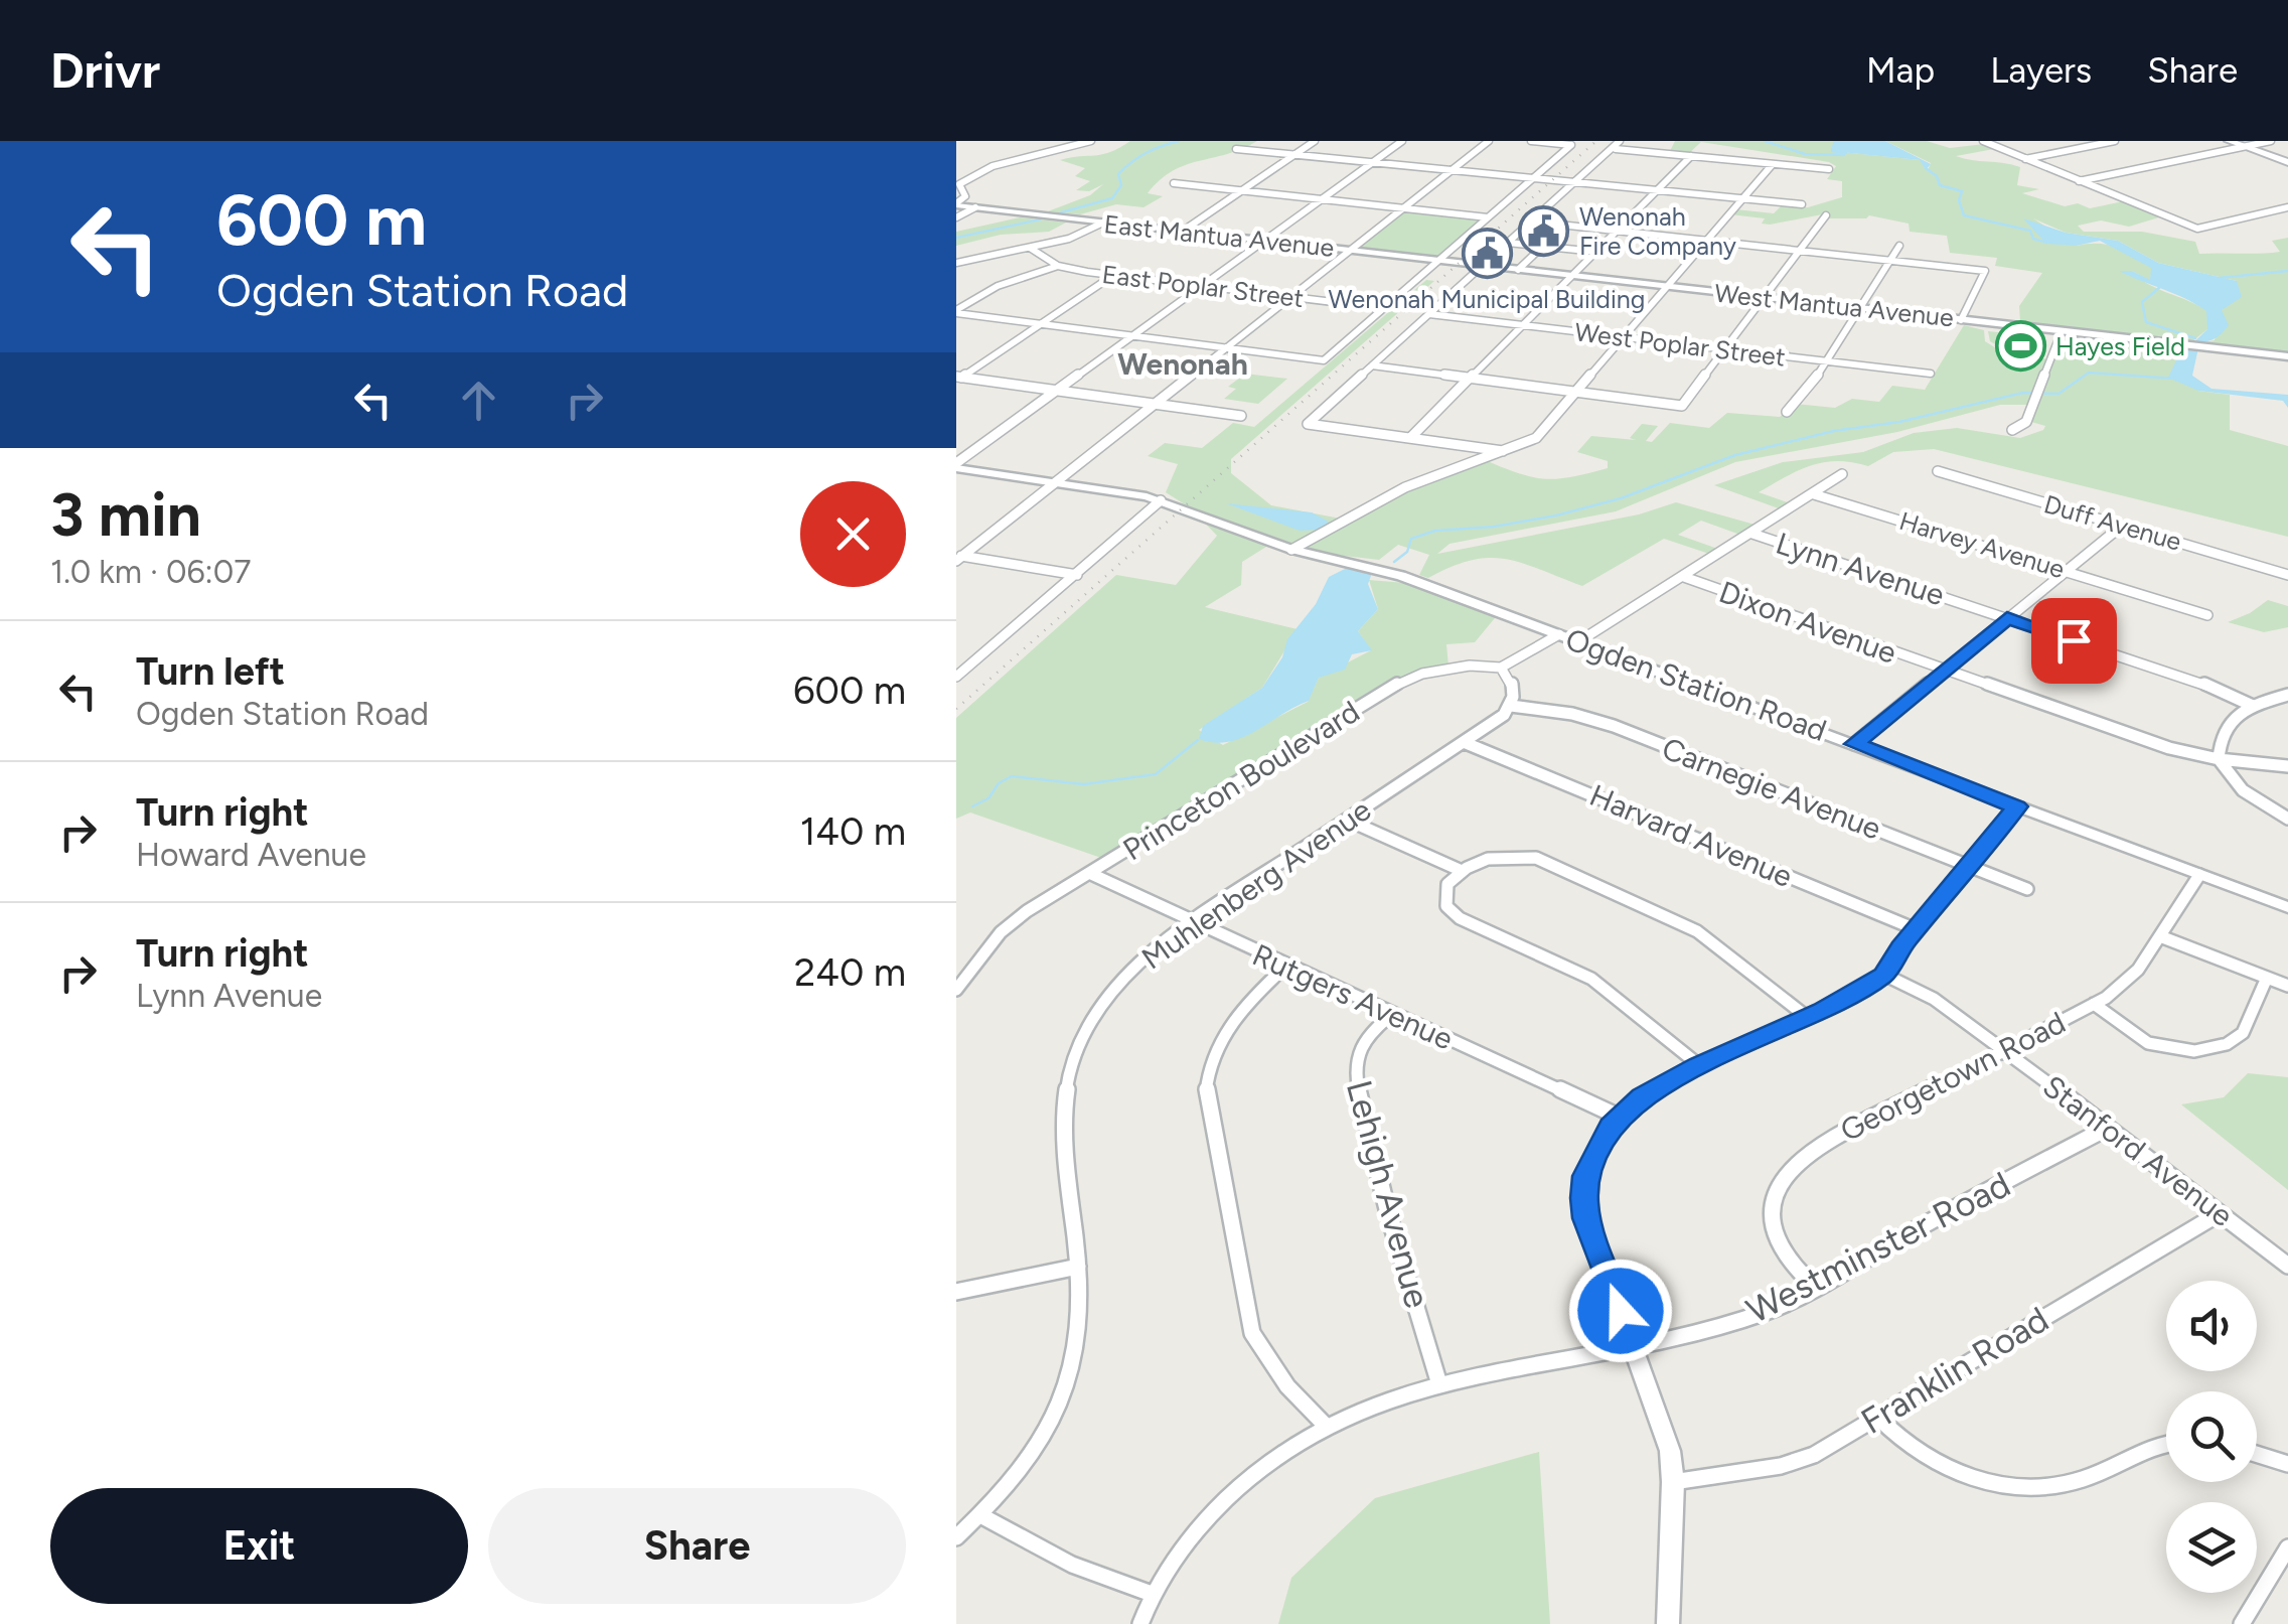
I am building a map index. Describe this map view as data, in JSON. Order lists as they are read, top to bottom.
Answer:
{
  "streets": {
    "street": [
      "East Mantua Avenue",
      "East Poplar Street",
      "West Mantua Avenue",
      "West Poplar Street",
      "Duff Avenue",
      "Harvey Avenue",
      "Lynn Avenue",
      "Dixon Avenue",
      "Ogden Station Road",
      "Princeton Boulevard",
      "Carnegie Avenue",
      "Harvard Avenue",
      "Muhlenberg Avenue",
      "Rutgers Avenue",
      "Georgetown Road",
      "Stanford Avenue",
      "Lehigh Avenue",
      "Westminster Road",
      "Franklin Road"
    ]
  },
  "crossings": [
    ["East Mantua Avenue", "West Mantua Avenue"],
    ["Ogden Station Road", "Princeton Boulevard"],
    ["Ogden Station Road", "Georgetown Road"],
    ["Princeton Boulevard", "Rutgers Avenue"],
    ["Carnegie Avenue", "Muhlenberg Avenue"],
    ["Harvard Avenue", "Muhlenberg Avenue"],
    ["Muhlenberg Avenue", "Rutgers Avenue"],
    ["Rutgers Avenue", "Lehigh Avenue"],
    ["Georgetown Road", "Stanford Avenue"],
    ["Georgetown Road", "Westminster Road"],
    ["Stanford Avenue", "Westminster Road"],
    ["Stanford Avenue", "Franklin Road"],
    ["Lehigh Avenue", "Westminster Road"]
  ],
  "districts": ["Wenonah"],
  "places": {
    "public building": ["Wenonah Fire Company", "Wenonah Municipal Building"],
    "sports": ["Hayes Field"]
  },
  "page": {
    "header": "Drivr",
    "nav": ["Map", "Layers", "Share"],
    "turn": ["600 m", "Ogden Station Road"],
    "heading": ["3 min", "1.0 km · 06:07"],
    "list": [
      {
        "name": "Turn left",
        "note": "Ogden Station Road",
        "value": "600 m"
      },
      {
        "name": "Turn right",
        "note": "Howard Avenue",
        "value": "140 m"
      },
      {
        "name": "Turn right",
        "note": "Lynn Avenue",
        "value": "240 m"
      }
    ],
    "buttons": ["Exit", "Share"]
  }
}
